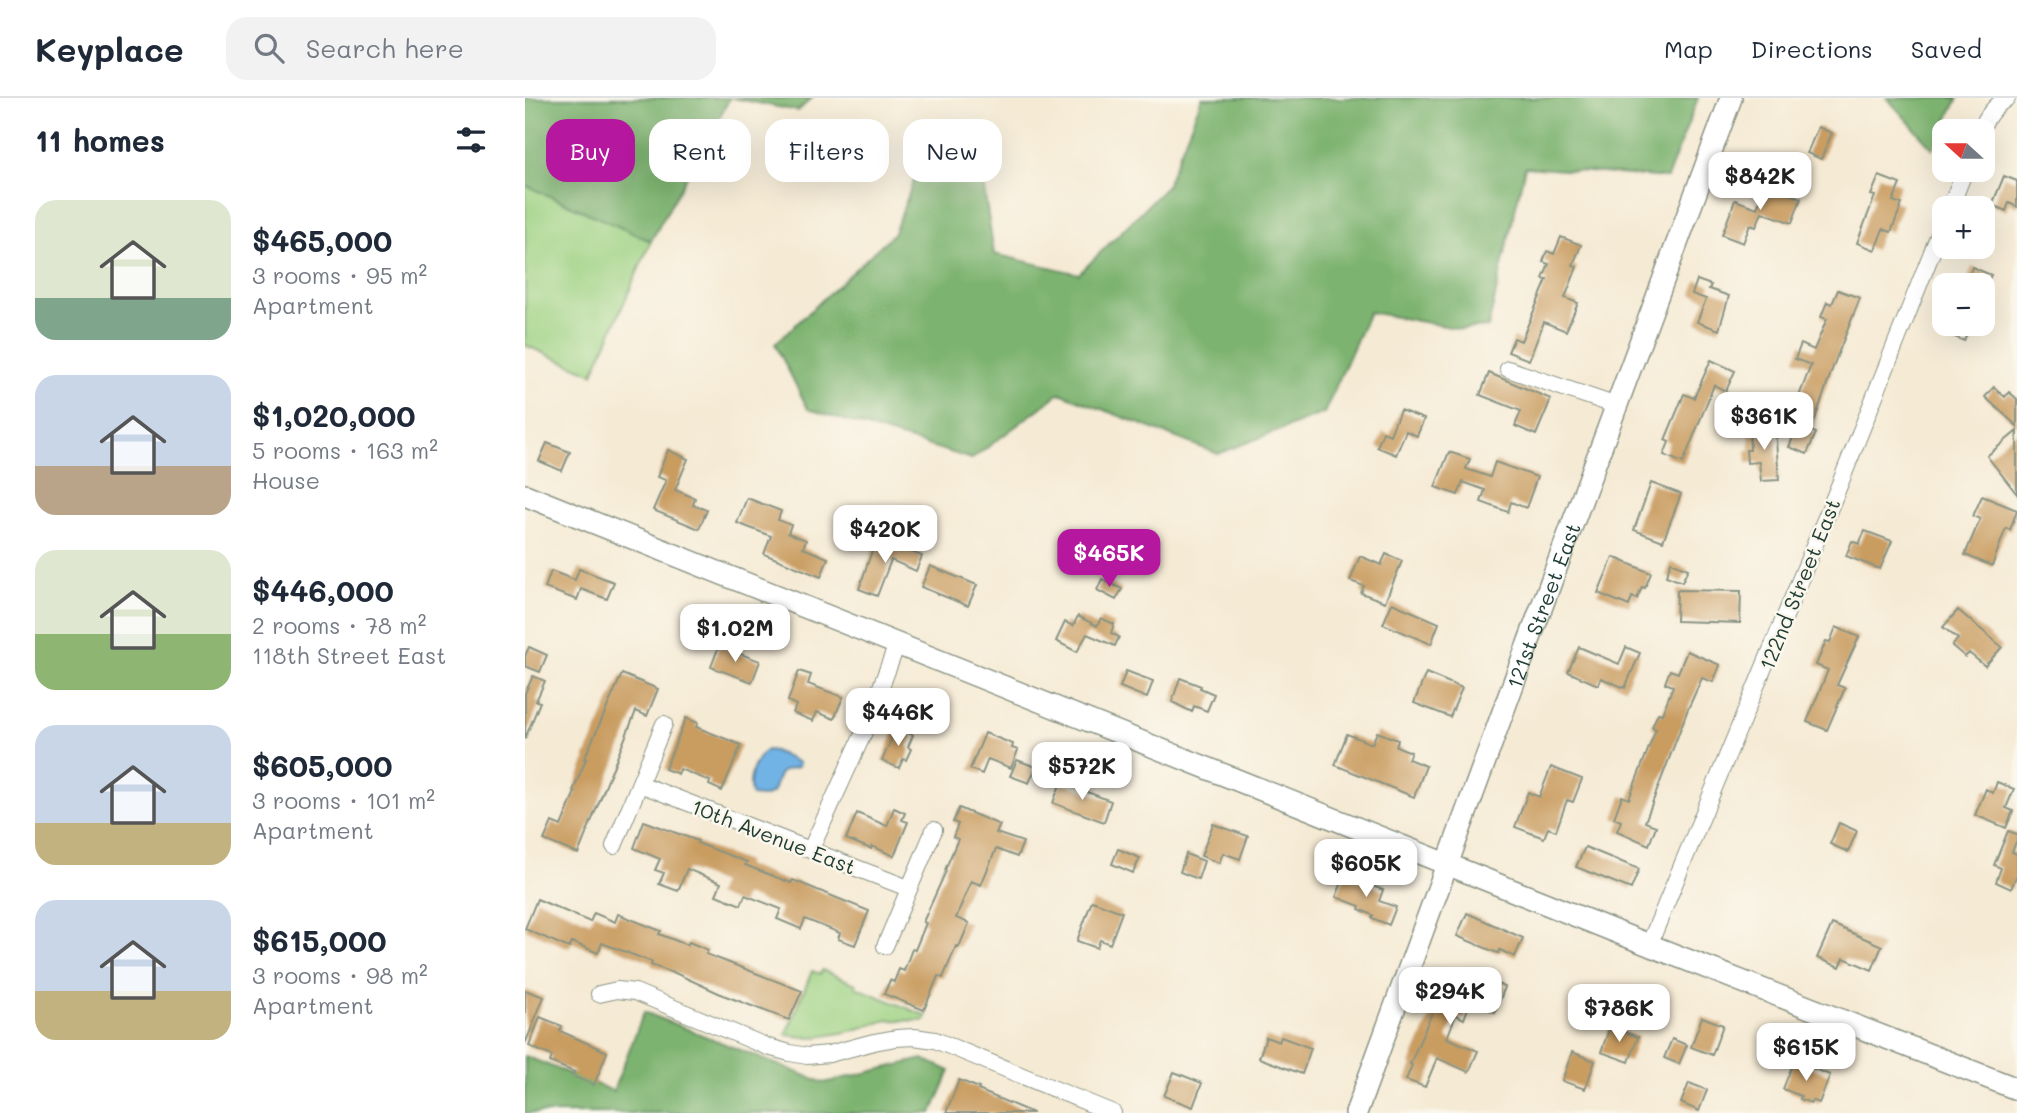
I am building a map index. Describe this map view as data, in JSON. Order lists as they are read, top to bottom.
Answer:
{
  "streets": {
    "street": ["122nd Street East", "121st Street East", "10th Avenue East"]
  },
  "north": "left",
  "page": {
    "header": "Keyplace",
    "search": "Search here",
    "nav": ["Map", "Directions", "Saved"],
    "heading": "11 homes",
    "map_buttons": ["+", "−"],
    "chip": [
      "Buy",
      "Rent",
      "Filters",
      "New"
    ],
    "price": [
      "$842K",
      "$361K",
      "$420K",
      "$465K",
      "$1.02M",
      "$446K",
      "$572K",
      "$605K",
      "$294K",
      "$786K",
      "$615K"
    ],
    "list": [
      {
        "name": "$465,000",
        "note": "3 rooms · 95 m² · Apartment"
      },
      {
        "name": "$1,020,000",
        "note": "5 rooms · 163 m² · House"
      },
      {
        "name": "$446,000",
        "note": "2 rooms · 78 m² · 118th Street East"
      },
      {
        "name": "$605,000",
        "note": "3 rooms · 101 m² · Apartment"
      },
      {
        "name": "$615,000",
        "note": "3 rooms · 98 m² · Apartment"
      }
    ]
  }
}
